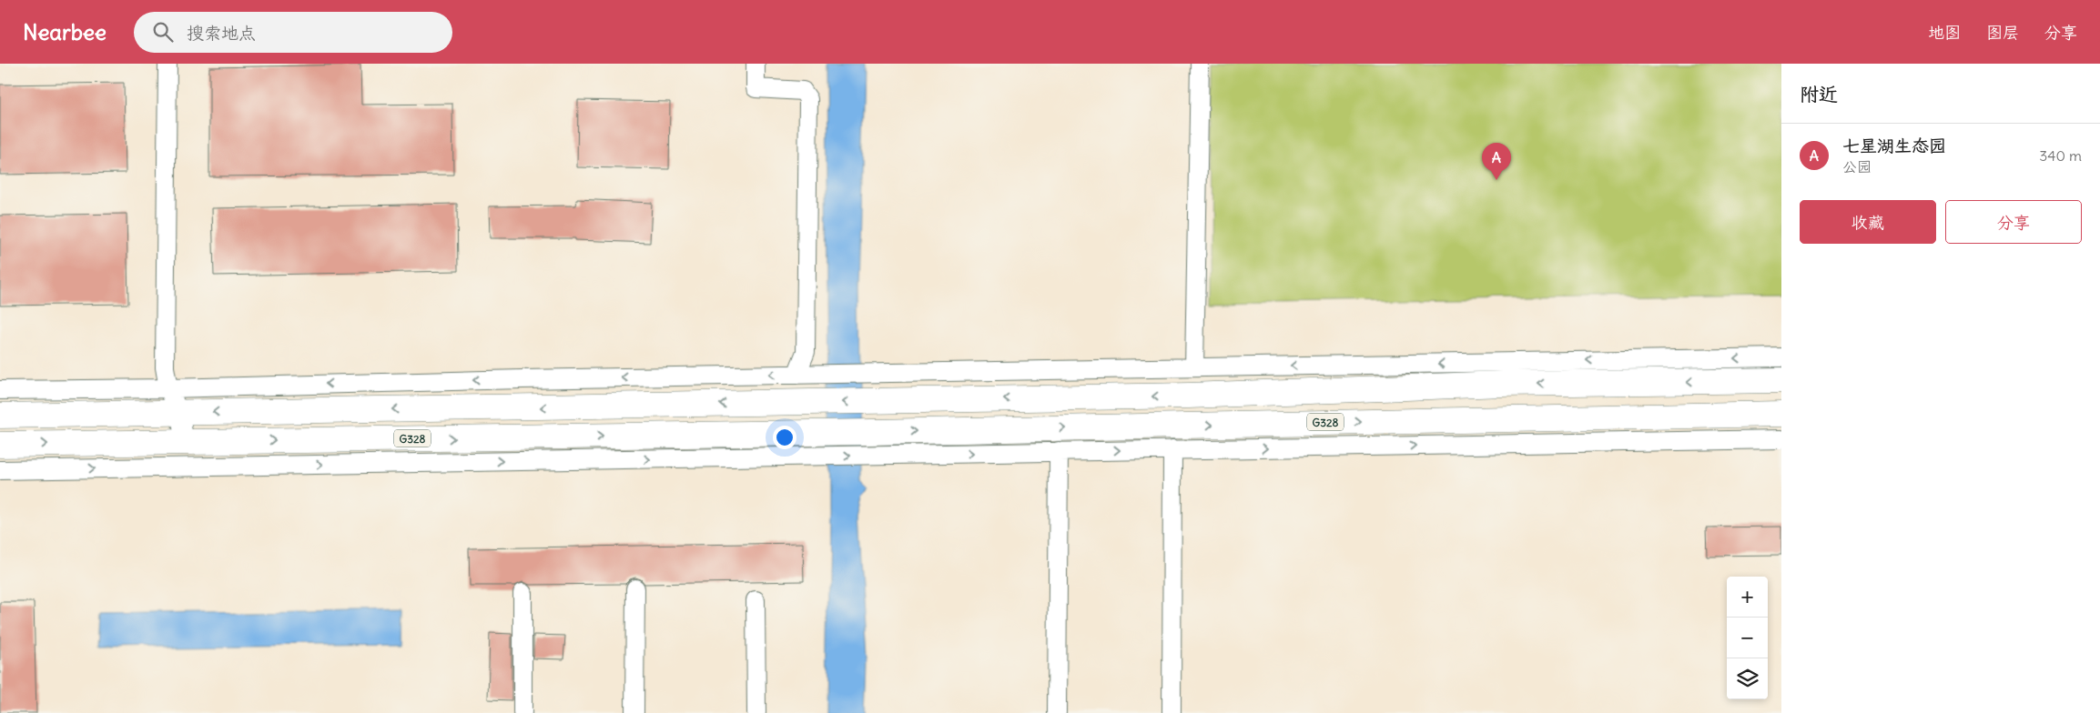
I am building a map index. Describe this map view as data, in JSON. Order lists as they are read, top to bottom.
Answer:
{
  "streets": {
    "highway": ["G328"]
  },
  "page": {
    "header": "Nearbee",
    "search": "搜索地点",
    "nav": ["地图", "图层", "分享"],
    "heading": "附近",
    "list": [
      {
        "mark": "A",
        "name": "七星湖生态园",
        "note": "公园",
        "value": "340 m"
      }
    ],
    "pins": "A",
    "buttons": ["收藏", "分享"],
    "map_buttons": ["+", "−"]
  }
}
